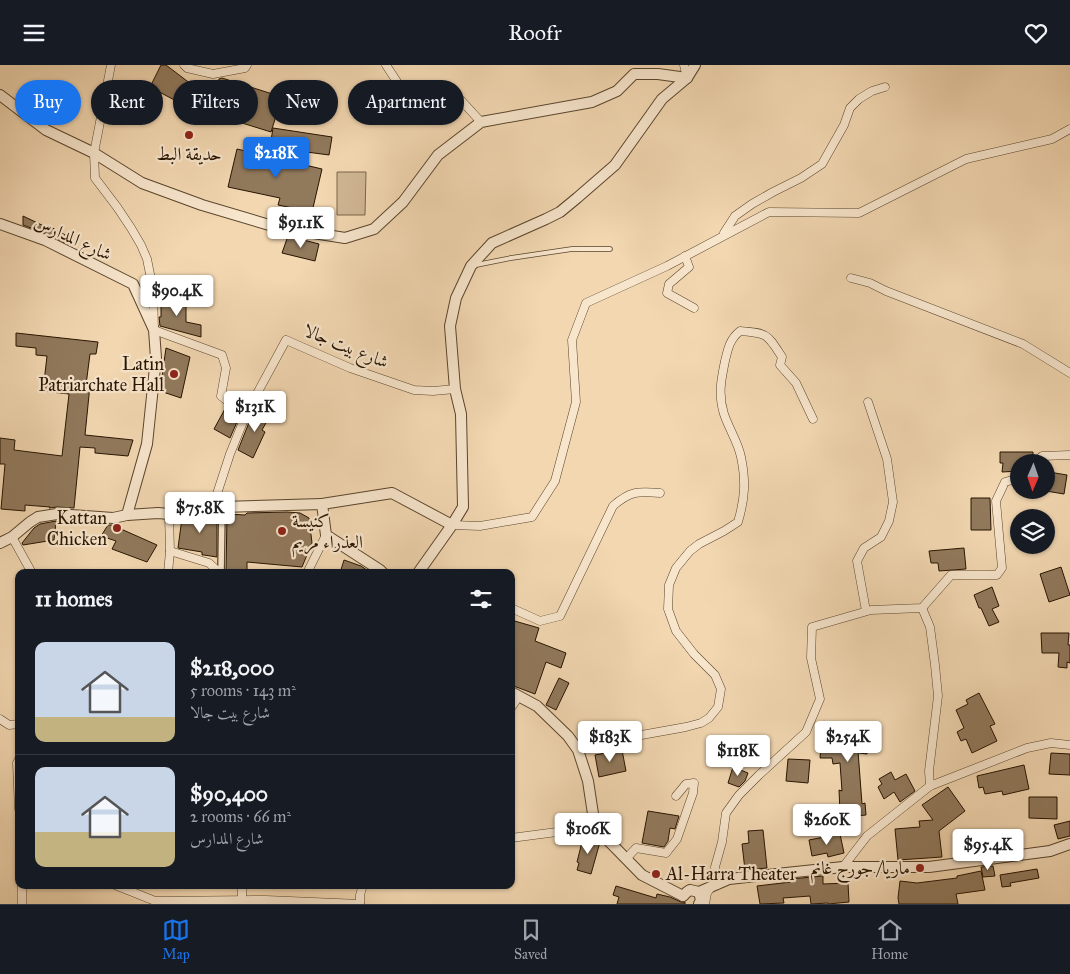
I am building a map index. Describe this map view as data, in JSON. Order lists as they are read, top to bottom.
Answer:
{
  "streets": {
    "street": ["شارع المدارس", "شارع بيت جالا"]
  },
  "places": [
    "حديقة البط",
    "Latin Patriarchate Hall",
    "Kattan Chicken",
    "كنيسة العذراء مريم",
    "ماريا/ جورج غانم",
    "Al-Harra Theater"
  ],
  "north": "bottom",
  "page": {
    "header": "Roofr",
    "chip": [
      "Buy",
      "Rent",
      "Filters",
      "New",
      "Apartment"
    ],
    "price": [
      "$218K",
      "$91.1K",
      "$90.4K",
      "$131K",
      "$75.8K",
      "$183K",
      "$254K",
      "$118K",
      "$260K",
      "$106K",
      "$95.4K"
    ],
    "heading": "11 homes",
    "list": [
      {
        "name": "$218,000",
        "note": "5 rooms · 143 m² · شارع بيت جالا"
      },
      {
        "name": "$90,400",
        "note": "2 rooms · 66 m² · شارع المدارس"
      }
    ],
    "tabs": ["Map", "Saved", "Home"]
  }
}
